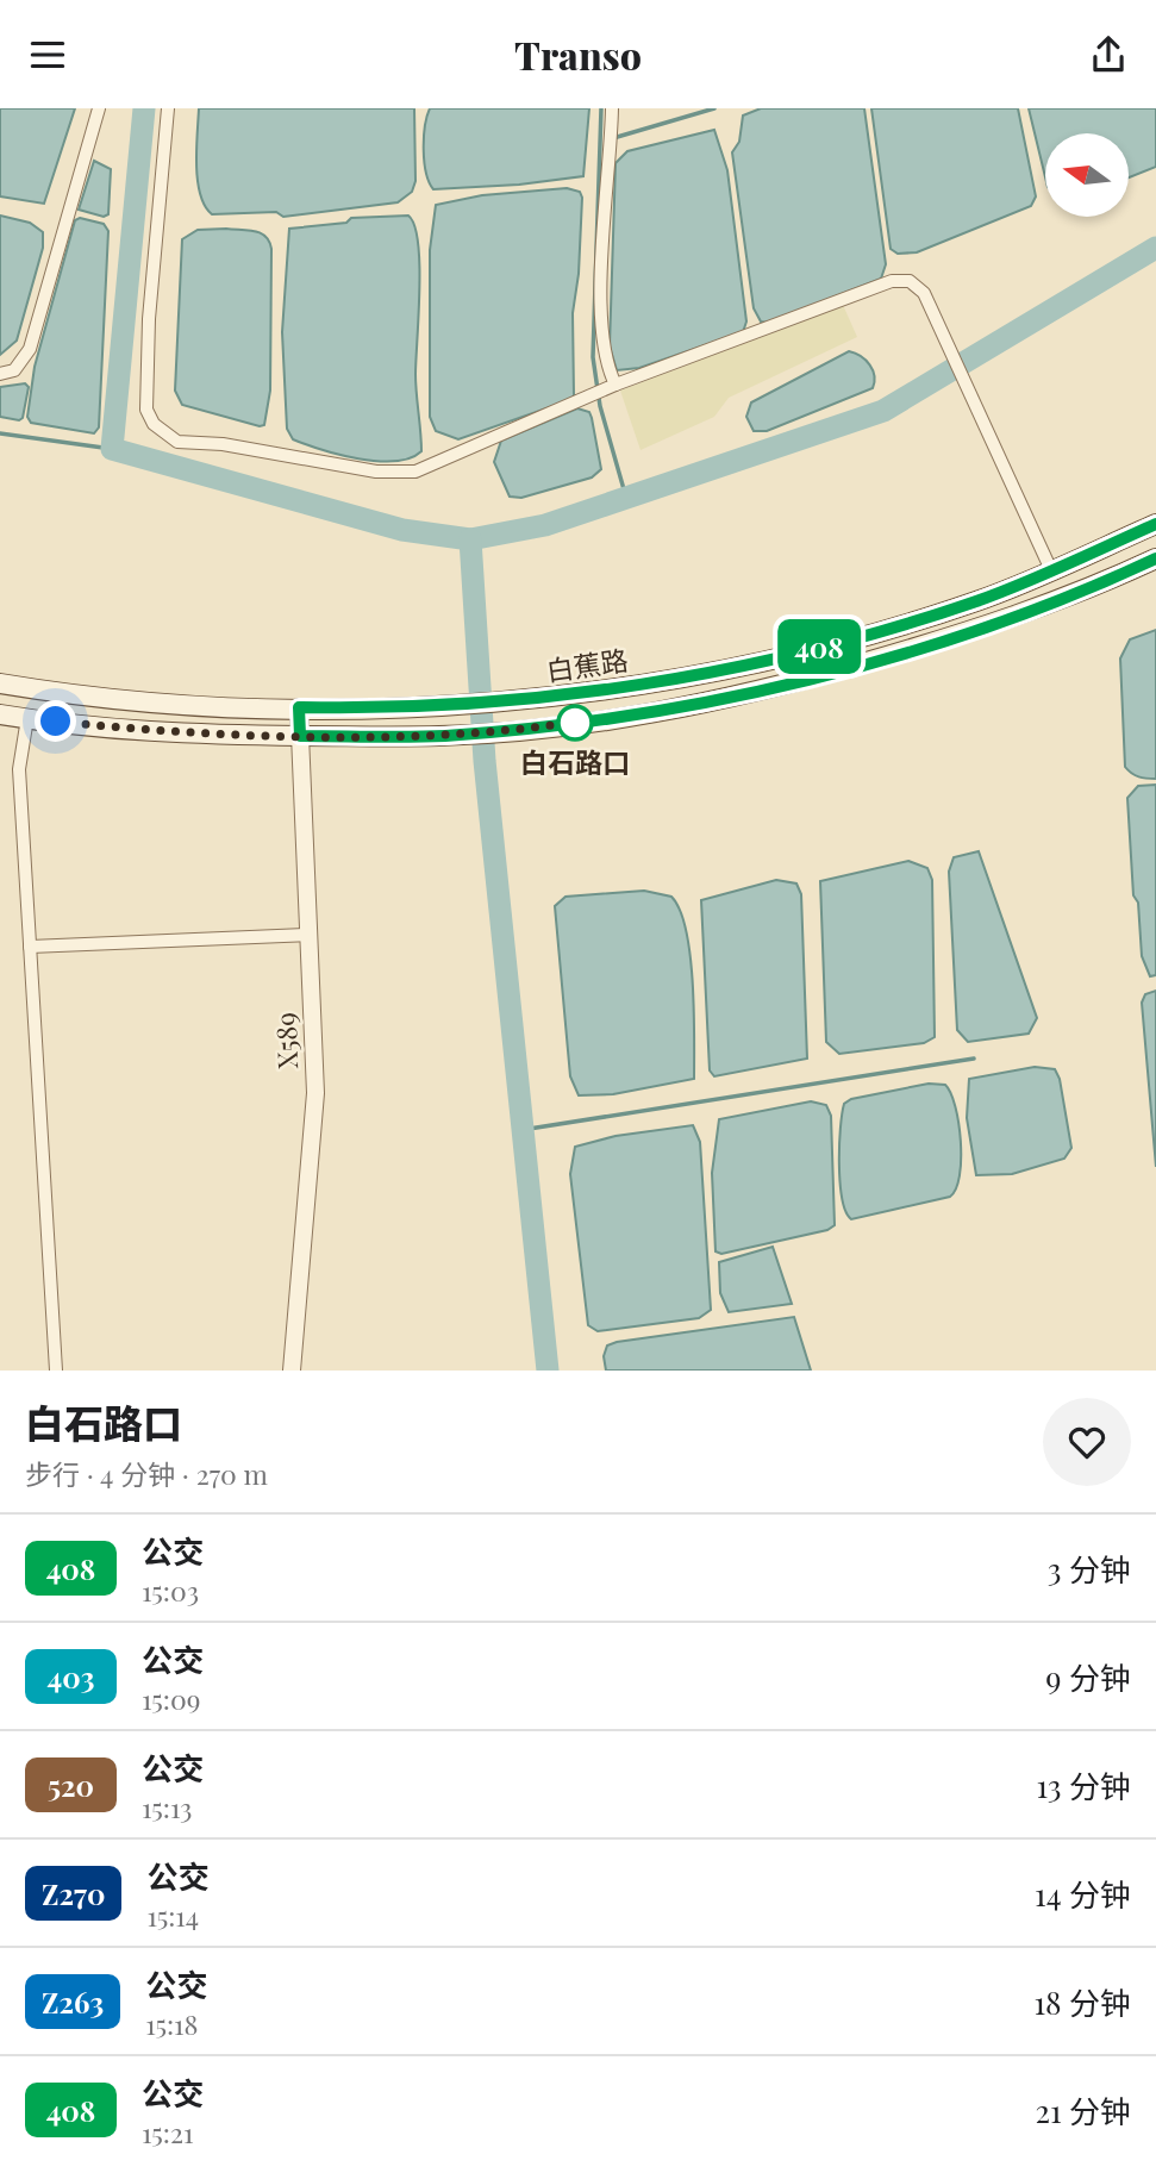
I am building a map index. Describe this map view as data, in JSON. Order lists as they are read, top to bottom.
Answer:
{
  "streets": {
    "main road": ["白蕉路"],
    "street": ["X589"]
  },
  "crossings": [
    ["白蕉路", "X589"]
  ],
  "places": ["白石路口"],
  "lines": ["bus line 408"],
  "north": "left",
  "page": {
    "header": "Transo",
    "on_map": "408",
    "heading": ["白石路口", "步行 · 4 分钟 · 270 m"],
    "list": [
      {
        "mark": "408",
        "name": "公交",
        "note": "15:03",
        "value": "3 分钟"
      },
      {
        "mark": "403",
        "name": "公交",
        "note": "15:09",
        "value": "9 分钟"
      },
      {
        "mark": "520",
        "name": "公交",
        "note": "15:13",
        "value": "13 分钟"
      },
      {
        "mark": "Z270",
        "name": "公交",
        "note": "15:14",
        "value": "14 分钟"
      },
      {
        "mark": "Z263",
        "name": "公交",
        "note": "15:18",
        "value": "18 分钟"
      },
      {
        "mark": "408",
        "name": "公交",
        "note": "15:21",
        "value": "21 分钟"
      }
    ]
  }
}
